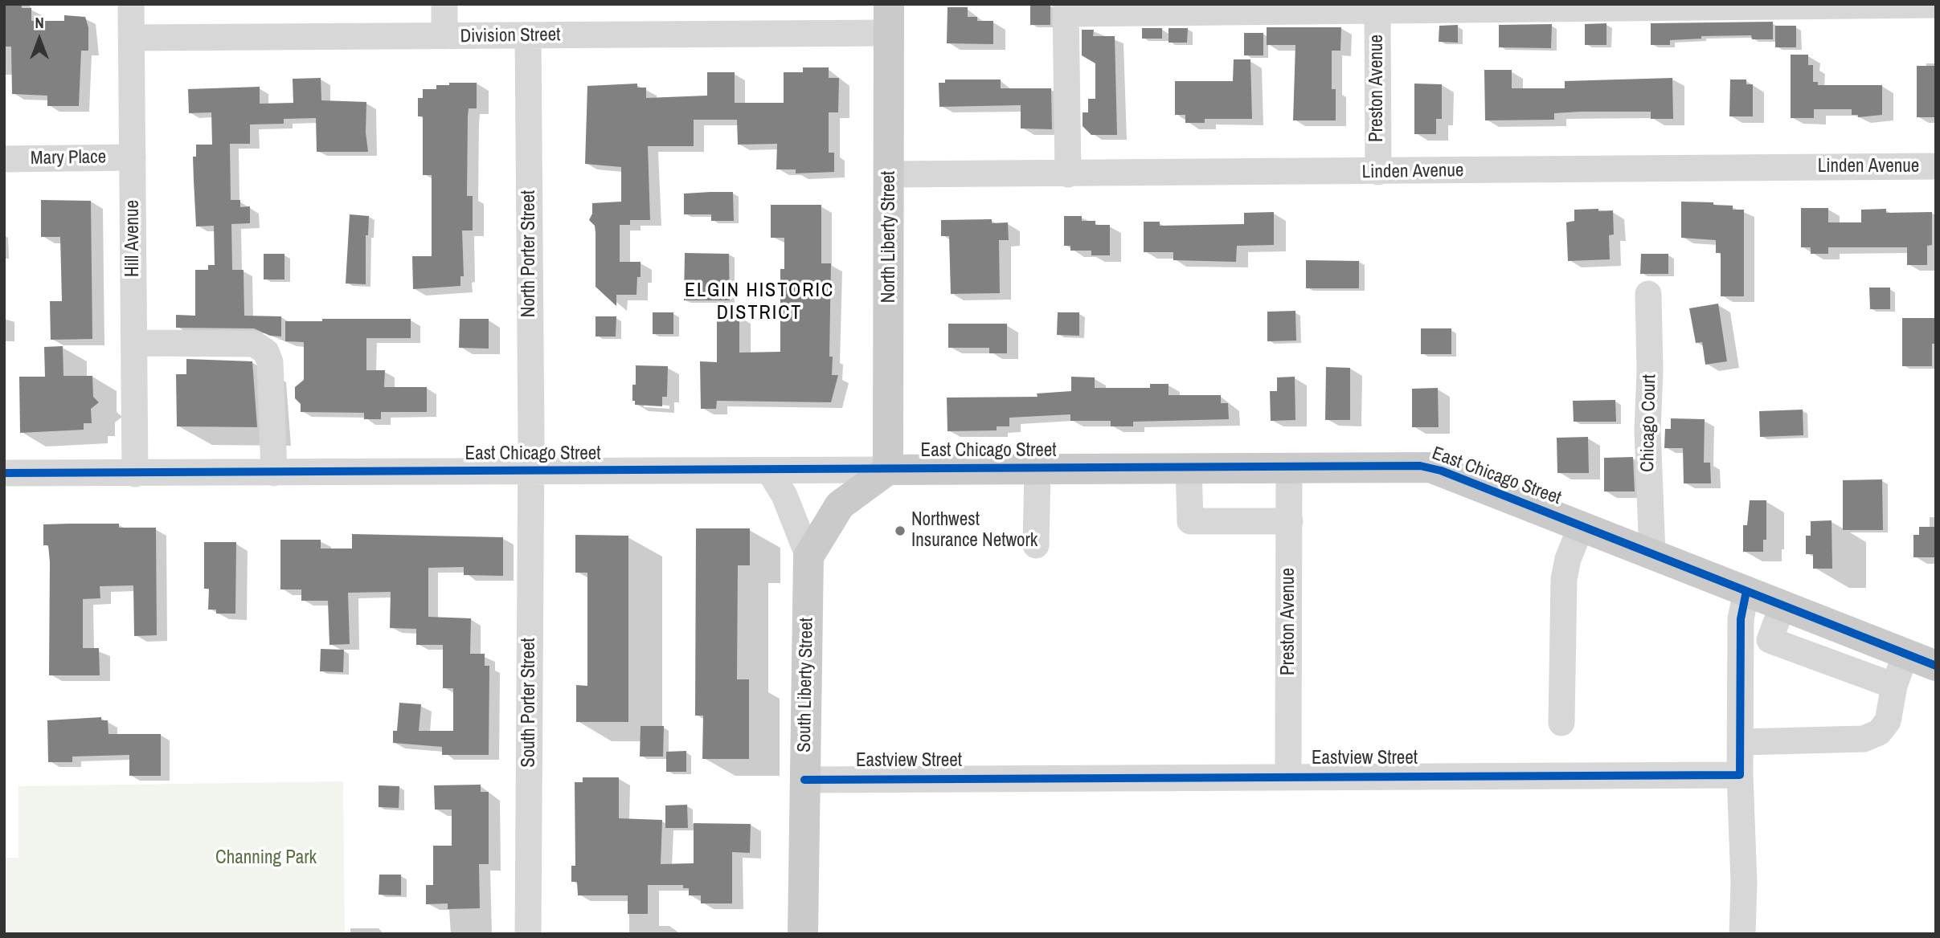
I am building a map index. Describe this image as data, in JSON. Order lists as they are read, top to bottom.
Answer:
{
  "streets": {
    "main road": ["North Liberty Street", "East Chicago Street", "South Liberty Street"],
    "street": [
      "Division Street",
      "Preston Avenue",
      "Mary Place",
      "Linden Avenue",
      "Hill Avenue",
      "North Porter Street",
      "Chicago Court",
      "South Porter Street",
      "Eastview Street"
    ]
  },
  "crossings": [
    ["Division Street", "North Liberty Street"],
    ["Division Street", "Hill Avenue"],
    ["Division Street", "North Porter Street"],
    ["Preston Avenue", "Linden Avenue"],
    ["Preston Avenue", "East Chicago Street"],
    ["Preston Avenue", "Eastview Street"],
    ["Mary Place", "Hill Avenue"],
    ["Linden Avenue", "North Liberty Street"],
    ["North Liberty Street", "East Chicago Street"],
    ["North Liberty Street", "South Liberty Street"],
    ["Hill Avenue", "East Chicago Street"],
    ["North Porter Street", "East Chicago Street"],
    ["North Porter Street", "South Porter Street"],
    ["Chicago Court", "East Chicago Street"],
    ["East Chicago Street", "South Liberty Street"],
    ["East Chicago Street", "South Porter Street"],
    ["South Liberty Street", "Eastview Street"]
  ],
  "districts": ["ELGIN HISTORIC DISTRICT"],
  "parks": ["Channing Park"],
  "places": ["Northwest Insurance Network"],
  "north": "top"
}
